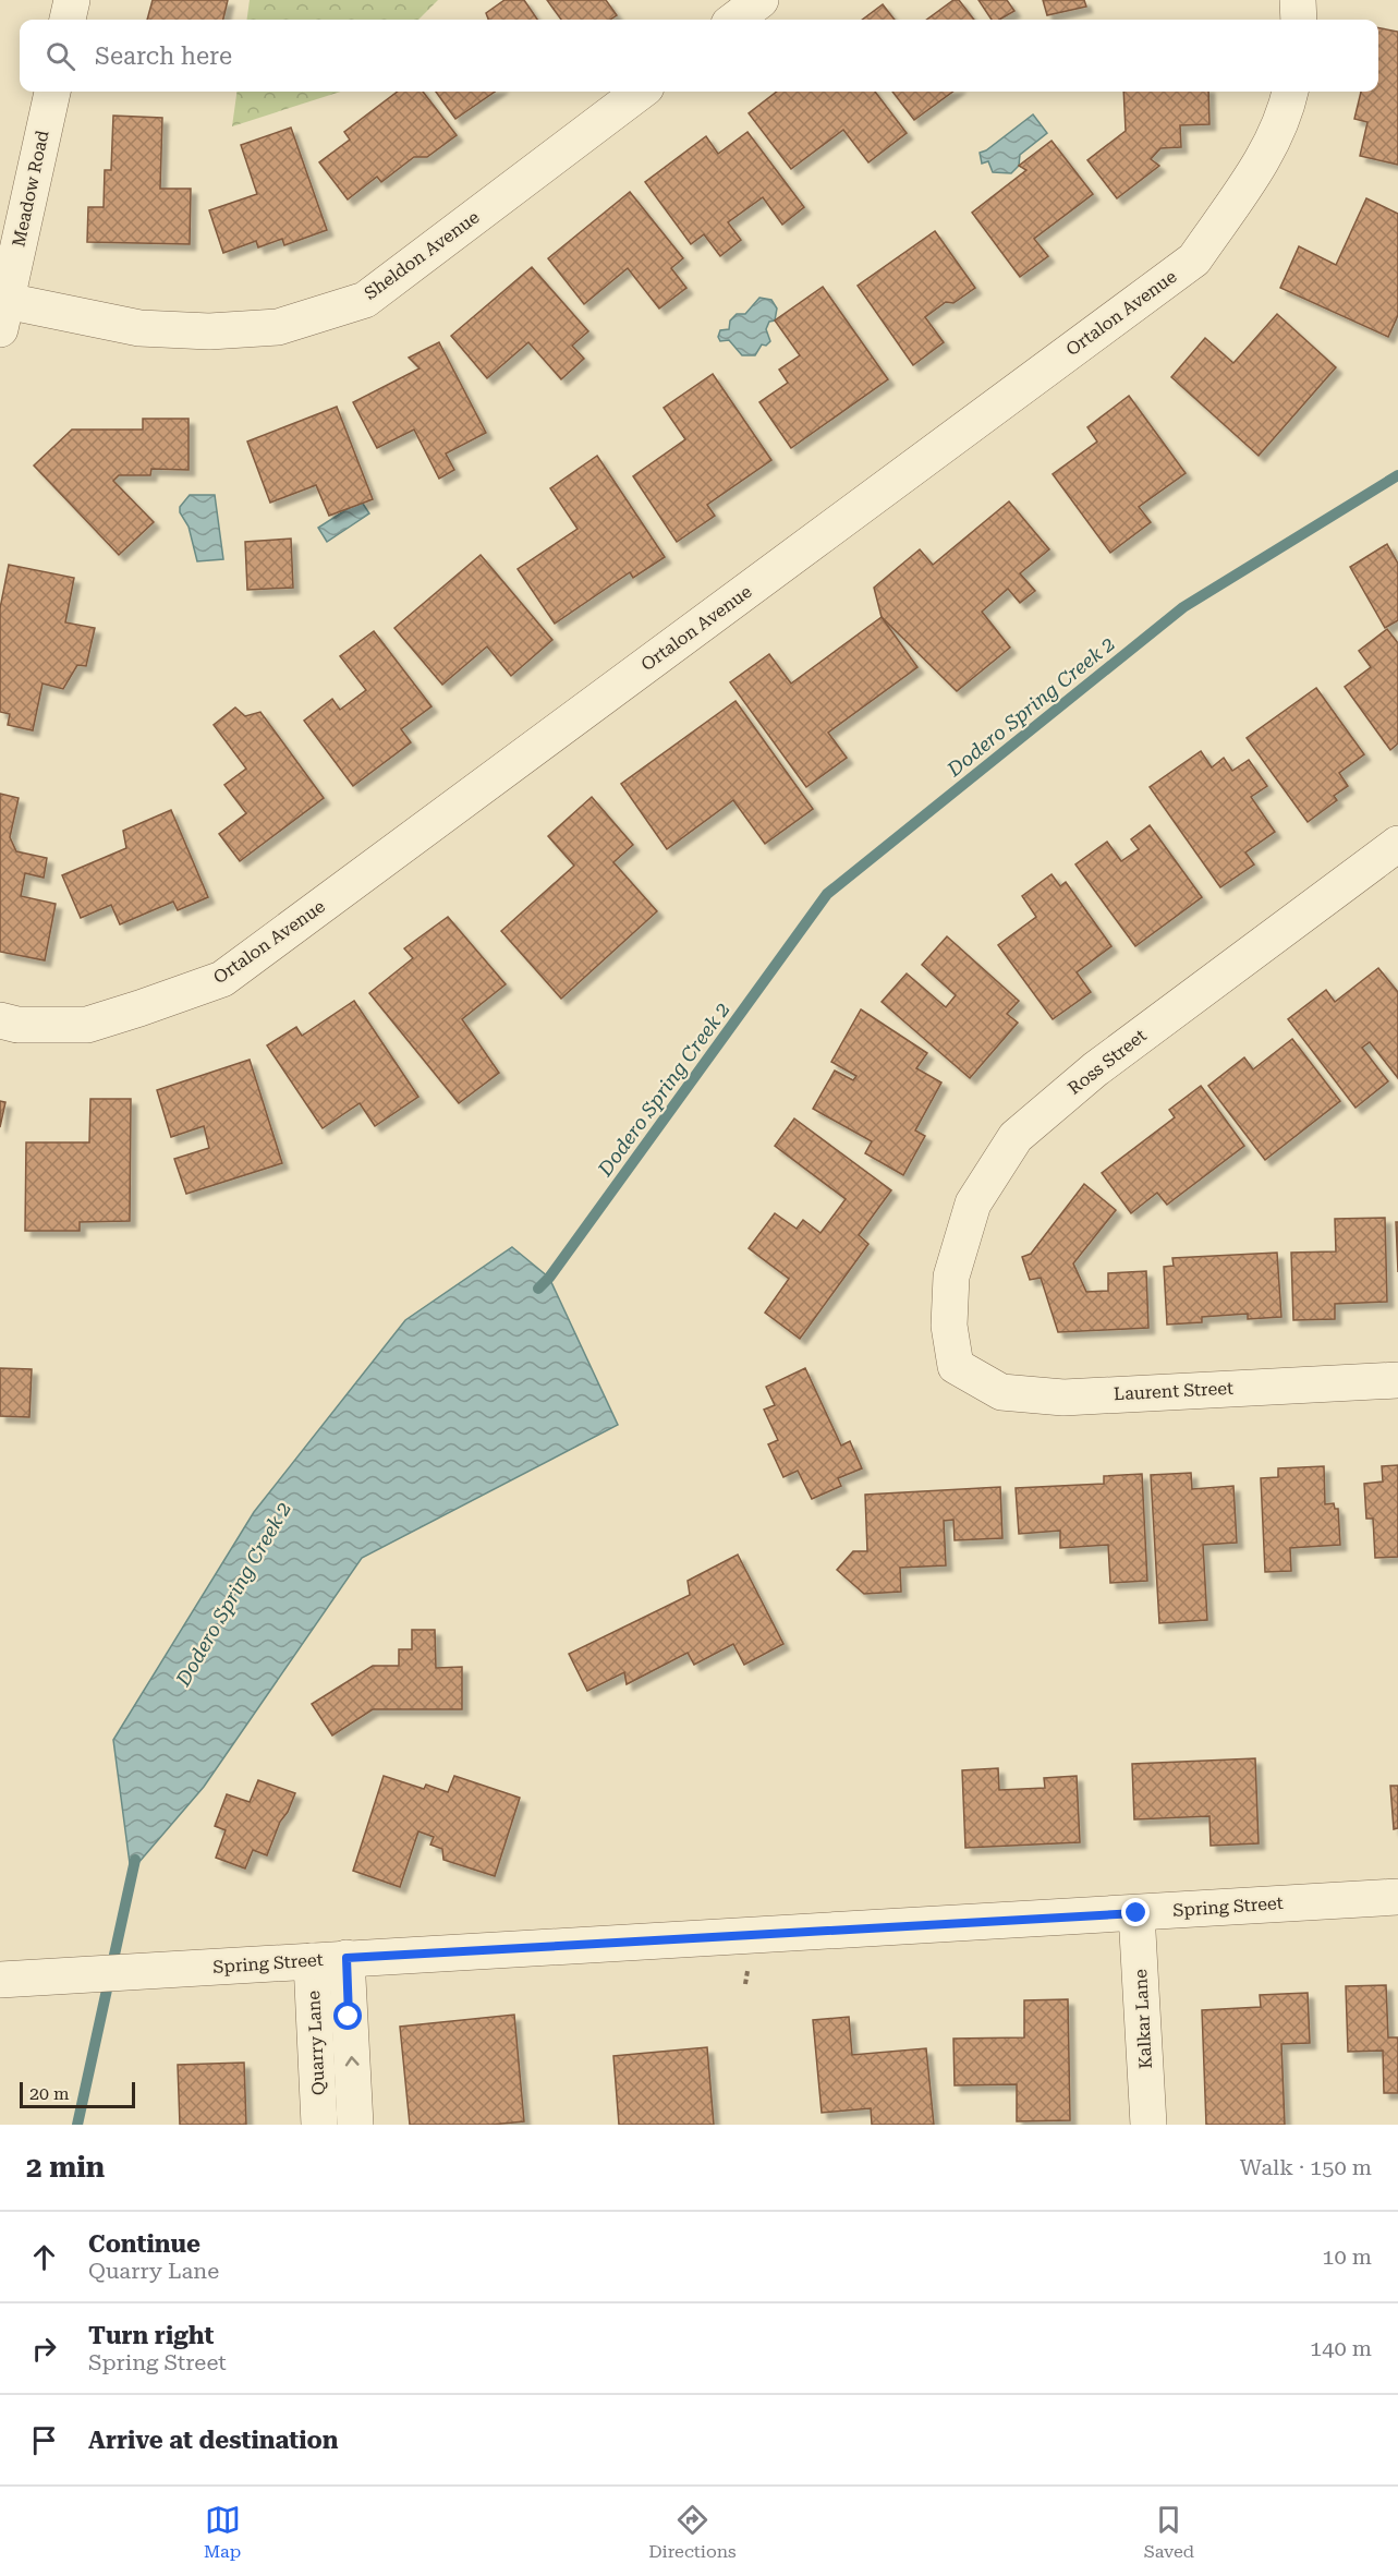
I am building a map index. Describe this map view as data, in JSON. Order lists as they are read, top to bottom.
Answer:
{
  "streets": {
    "street": [
      "Meadow Road",
      "Sheldon Avenue",
      "Ortalon Avenue",
      "Ross Street",
      "Laurent Street",
      "Spring Street",
      "Kalkar Lane",
      "Quarry Lane"
    ]
  },
  "crossings": [
    ["Meadow Road", "Sheldon Avenue"],
    ["Ross Street", "Laurent Street"],
    ["Spring Street", "Kalkar Lane"],
    ["Spring Street", "Quarry Lane"]
  ],
  "water": ["Dodero Spring Creek 2"],
  "scale_bar": "20 m",
  "page": {
    "search": "Search here",
    "scale": "20 m",
    "heading": ["2 min", "Walk · 150 m"],
    "list": [
      ["Continue", "Quarry Lane", "10 m"],
      ["Turn right", "Spring Street", "140 m"],
      "Arrive at destination"
    ],
    "nav": ["Map", "Directions", "Saved"]
  }
}
